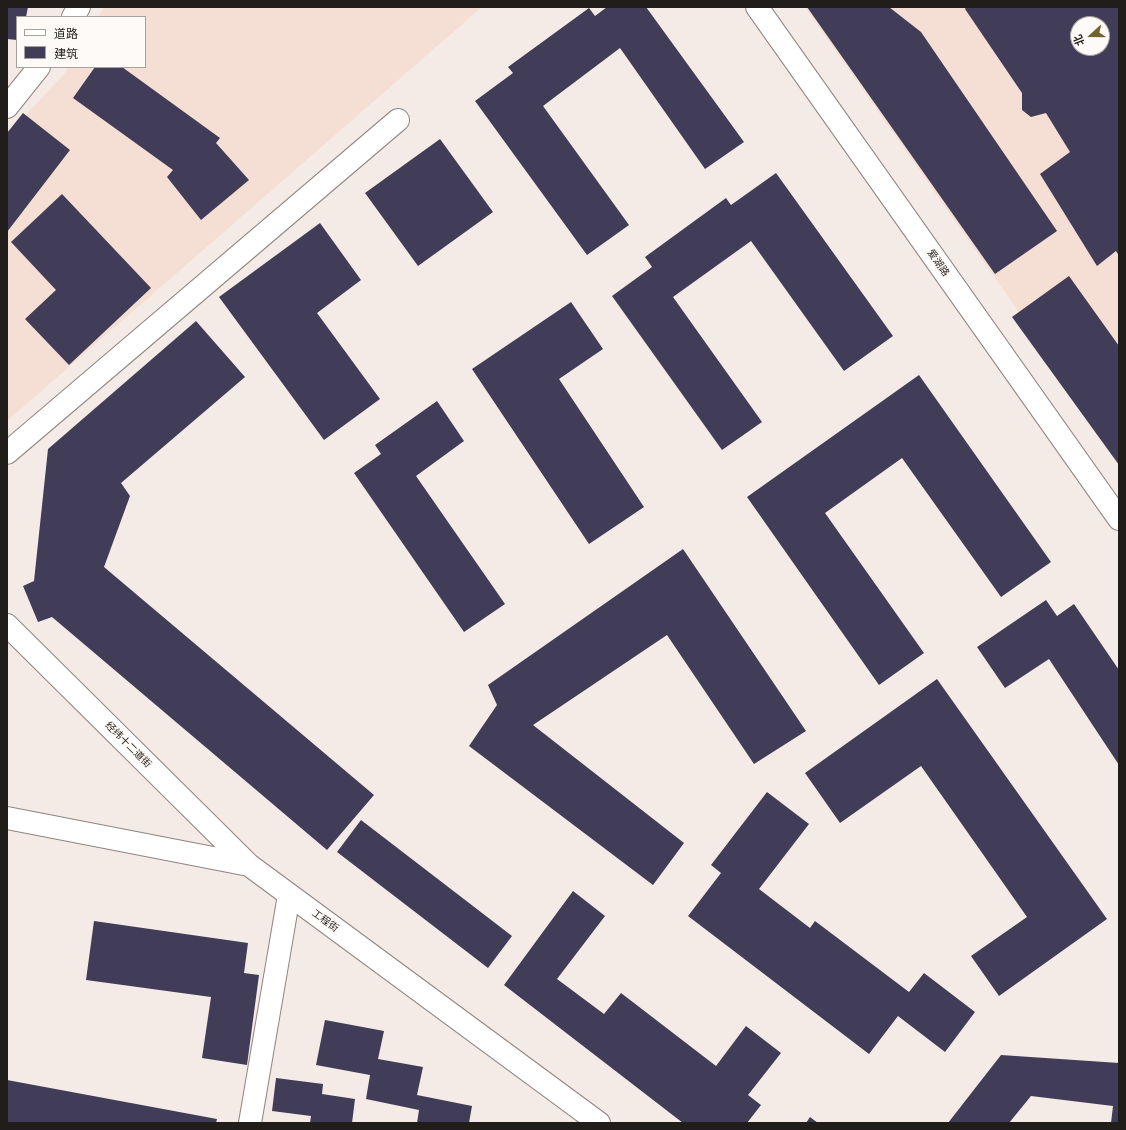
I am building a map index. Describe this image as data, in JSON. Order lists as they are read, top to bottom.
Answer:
{
  "streets": {
    "street": ["爱湖路", "经纬十二道街", "工程街"]
  },
  "crossings": [
    ["经纬十二道街", "工程街"]
  ],
  "legend": ["道路", "建筑"],
  "north": "left"
}
